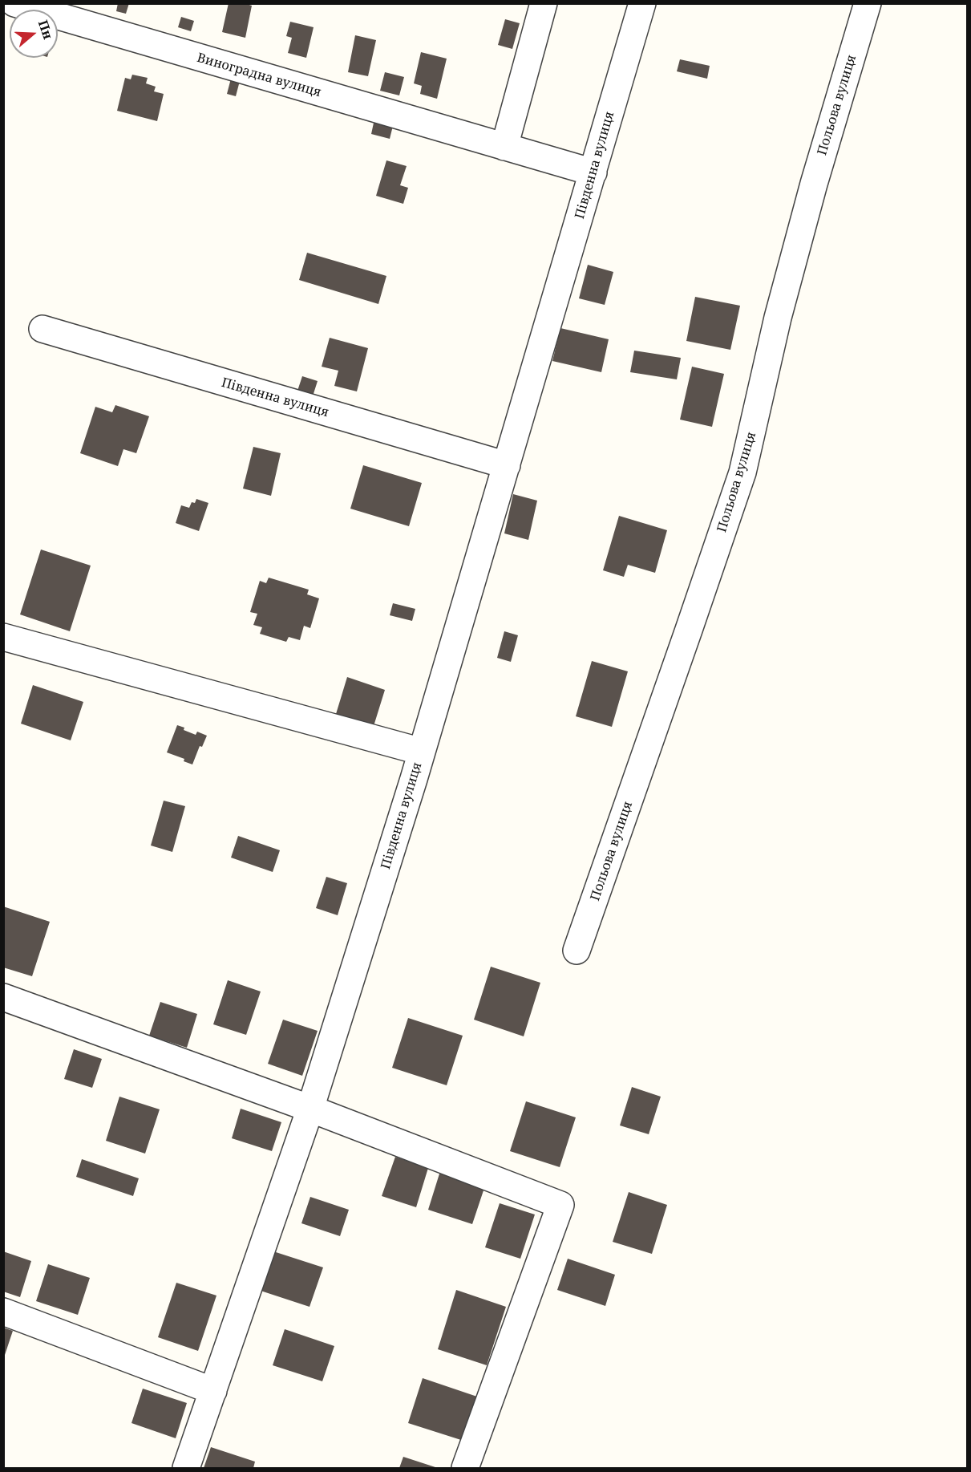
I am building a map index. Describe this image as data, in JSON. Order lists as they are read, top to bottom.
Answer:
{
  "streets": {
    "street": ["Виноградна вулиця", "Польова вулиця", "Південна вулиця"]
  },
  "crossings": [
    ["Виноградна вулиця", "Південна вулиця"]
  ],
  "north": "right"
}
